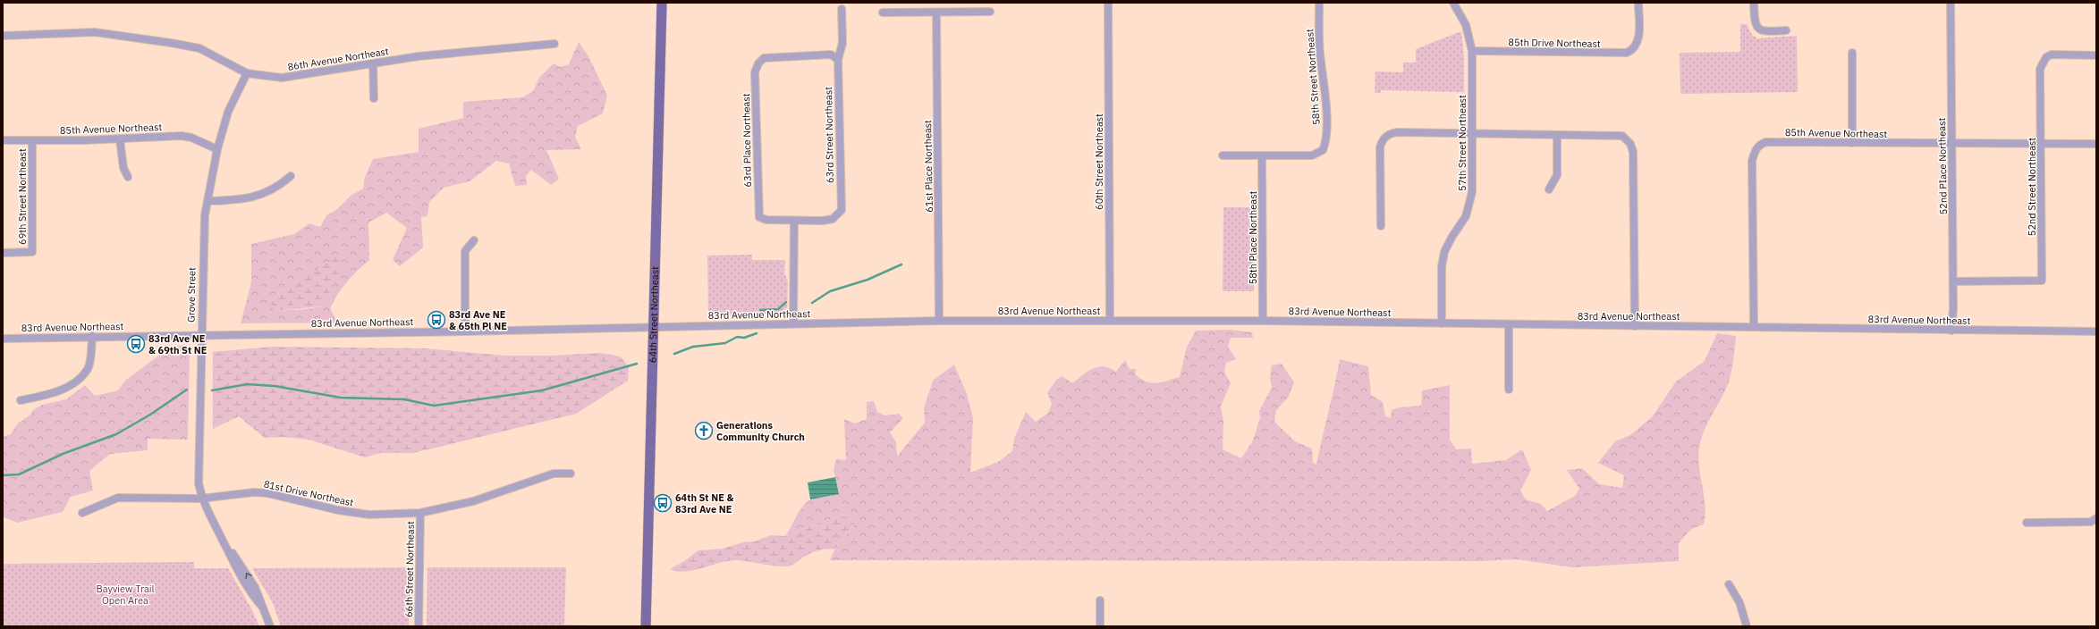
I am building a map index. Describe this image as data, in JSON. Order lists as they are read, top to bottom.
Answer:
{
  "streets": {
    "main road": ["64th Street Northeast"],
    "street": [
      "85th Drive Northeast",
      "86th Avenue Northeast",
      "58th Street Northeast",
      "85th Avenue Northeast",
      "63rd Street Northeast",
      "63rd Place Northeast",
      "57th Street Northeast",
      "60th Street Northeast",
      "61st Place Northeast",
      "52nd PIace Northeast",
      "52nd Street Northeast",
      "69th Street Northeast",
      "58th Place Northeast",
      "Grove Street",
      "83rd Avenue Northeast",
      "81st Drive Northeast",
      "66th Street Northeast"
    ]
  },
  "crossings": [
    ["85th Drive Northeast", "57th Street Northeast"],
    ["86th Avenue Northeast", "Grove Street"],
    ["58th Street Northeast", "58th Place Northeast"],
    ["85th Avenue Northeast", "52nd PIace Northeast"],
    ["85th Avenue Northeast", "52nd Street Northeast"],
    ["85th Avenue Northeast", "69th Street Northeast"],
    ["85th Avenue Northeast", "Grove Street"],
    ["85th Avenue Northeast", "83rd Avenue Northeast"],
    ["63rd Street Northeast", "63rd Place Northeast"],
    ["57th Street Northeast", "83rd Avenue Northeast"],
    ["60th Street Northeast", "83rd Avenue Northeast"],
    ["61st Place Northeast", "83rd Avenue Northeast"],
    ["52nd PIace Northeast", "52nd Street Northeast"],
    ["52nd PIace Northeast", "83rd Avenue Northeast"],
    ["58th Place Northeast", "83rd Avenue Northeast"],
    ["Grove Street", "83rd Avenue Northeast"],
    ["Grove Street", "81st Drive Northeast"],
    ["83rd Avenue Northeast", "64th Street Northeast"],
    ["81st Drive Northeast", "66th Street Northeast"]
  ],
  "parks": ["Bayview Trail Open Area"],
  "places": {
    "bus stop": ["83rd Ave NE & 65th Pl NE", "83rd Ave NE & 69th St NE", "64th St NE & 83rd Ave NE"],
    "church": ["Generations Community Church"]
  }
}
